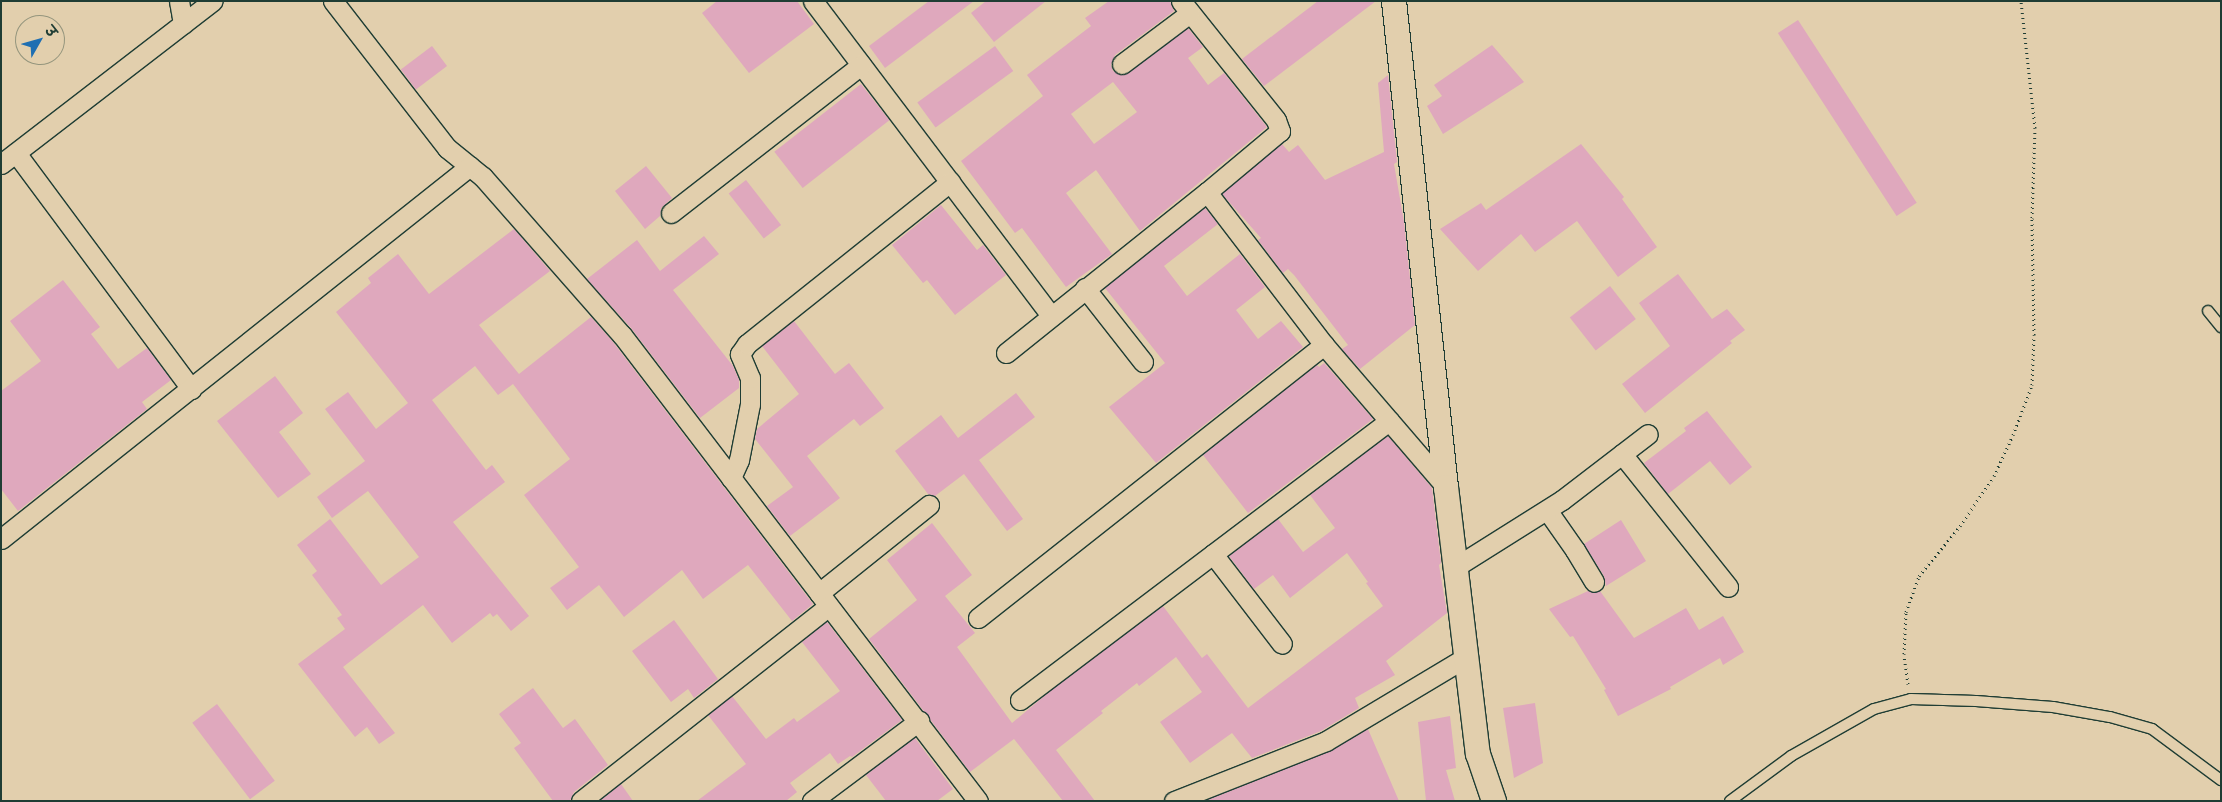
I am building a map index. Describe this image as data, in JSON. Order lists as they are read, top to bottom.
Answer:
{
  "north": "top right"
}
